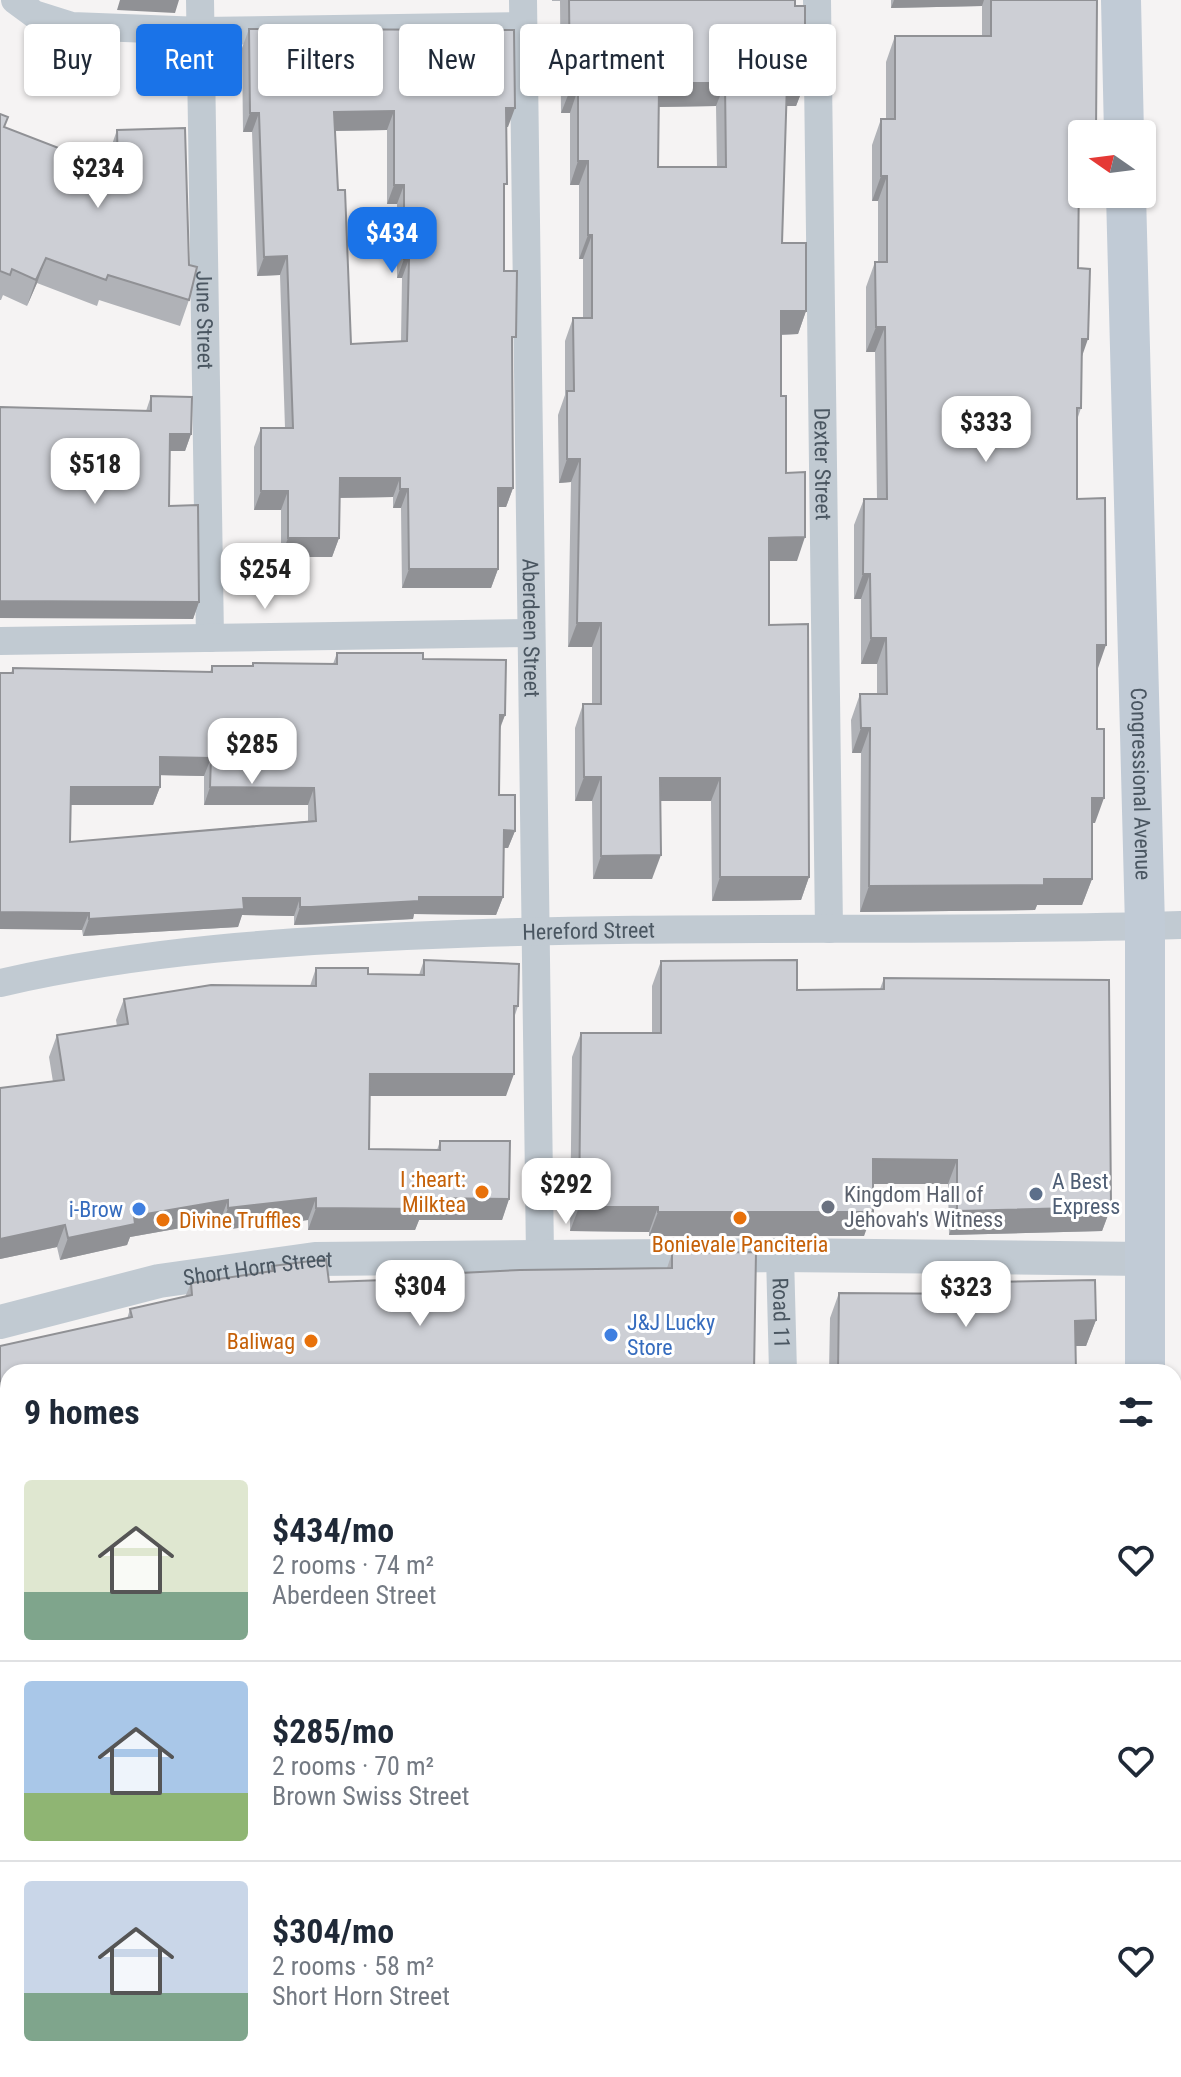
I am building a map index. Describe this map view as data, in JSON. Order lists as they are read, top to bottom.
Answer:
{
  "streets": {
    "main road": ["Congressional Avenue"],
    "street": [
      "June Street",
      "Dexter Street",
      "Aberdeen Street",
      "Hereford Street",
      "Short Horn Street",
      "Road 11"
    ]
  },
  "crossings": [
    ["Dexter Street", "Hereford Street"],
    ["Aberdeen Street", "Hereford Street"],
    ["Aberdeen Street", "Short Horn Street"],
    ["Congressional Avenue", "Hereford Street"],
    ["Congressional Avenue", "Short Horn Street"],
    ["Short Horn Street", "Road 11"]
  ],
  "places": [
    "I :heart: Milktea",
    "A Best Express",
    "Kingdom Hall of Jehovah's Witness",
    "i-Brow",
    "Bonievale Panciteria",
    "Divine Truffles",
    "J&J Lucky Store",
    "Baliwag"
  ],
  "north": "left",
  "page": {
    "chip": [
      "Buy",
      "Rent",
      "Filters",
      "New",
      "Apartment",
      "House"
    ],
    "price": [
      "$234",
      "$434",
      "$333",
      "$518",
      "$254",
      "$285",
      "$292",
      "$304",
      "$323"
    ],
    "heading": "9 homes",
    "list": [
      {
        "name": "$434/mo",
        "note": "2 rooms · 74 m² · Aberdeen Street"
      },
      {
        "name": "$285/mo",
        "note": "2 rooms · 70 m² · Brown Swiss Street"
      },
      {
        "name": "$304/mo",
        "note": "2 rooms · 58 m² · Short Horn Street"
      }
    ]
  }
}
